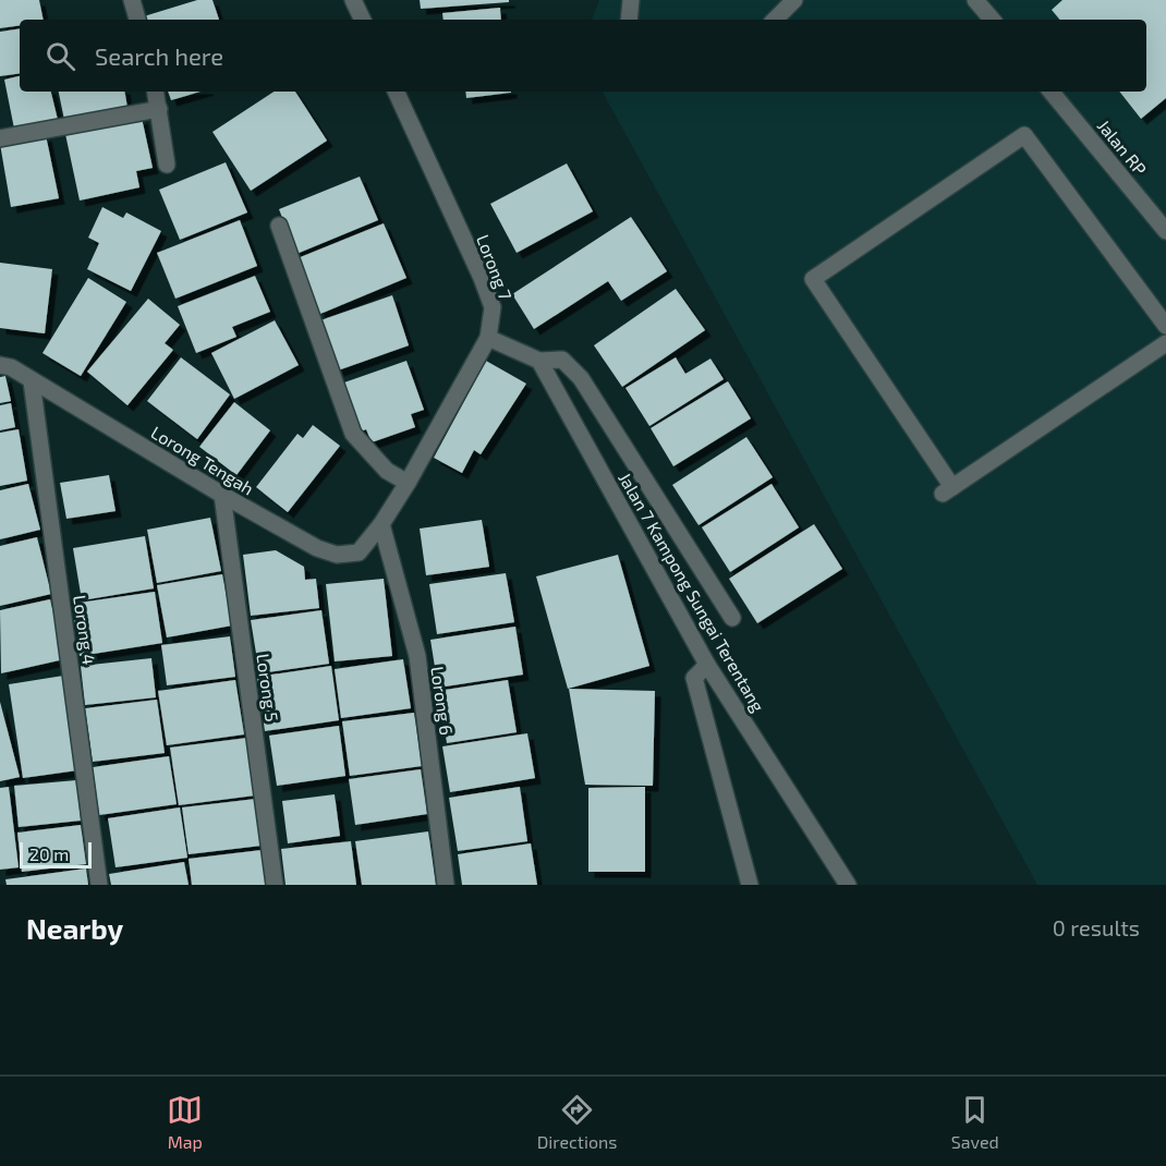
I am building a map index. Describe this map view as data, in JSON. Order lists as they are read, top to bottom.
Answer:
{
  "streets": {
    "street": [
      "Jalan RP",
      "Lorong 7",
      "Lorong Tengah",
      "Jalan 7 Kampong Sungai Terentang",
      "Lorong 4",
      "Lorong 5",
      "Lorong 6"
    ]
  },
  "crossings": [
    ["Lorong 7", "Lorong Tengah"],
    ["Lorong 7", "Lorong 6"],
    ["Lorong Tengah", "Lorong 4"],
    ["Lorong Tengah", "Lorong 5"],
    ["Lorong Tengah", "Lorong 6"]
  ],
  "scale_bar": "20 m",
  "page": {
    "search": "Search here",
    "scale": "20 m",
    "heading": ["Nearby", "0 results"],
    "nav": ["Map", "Directions", "Saved"]
  }
}
